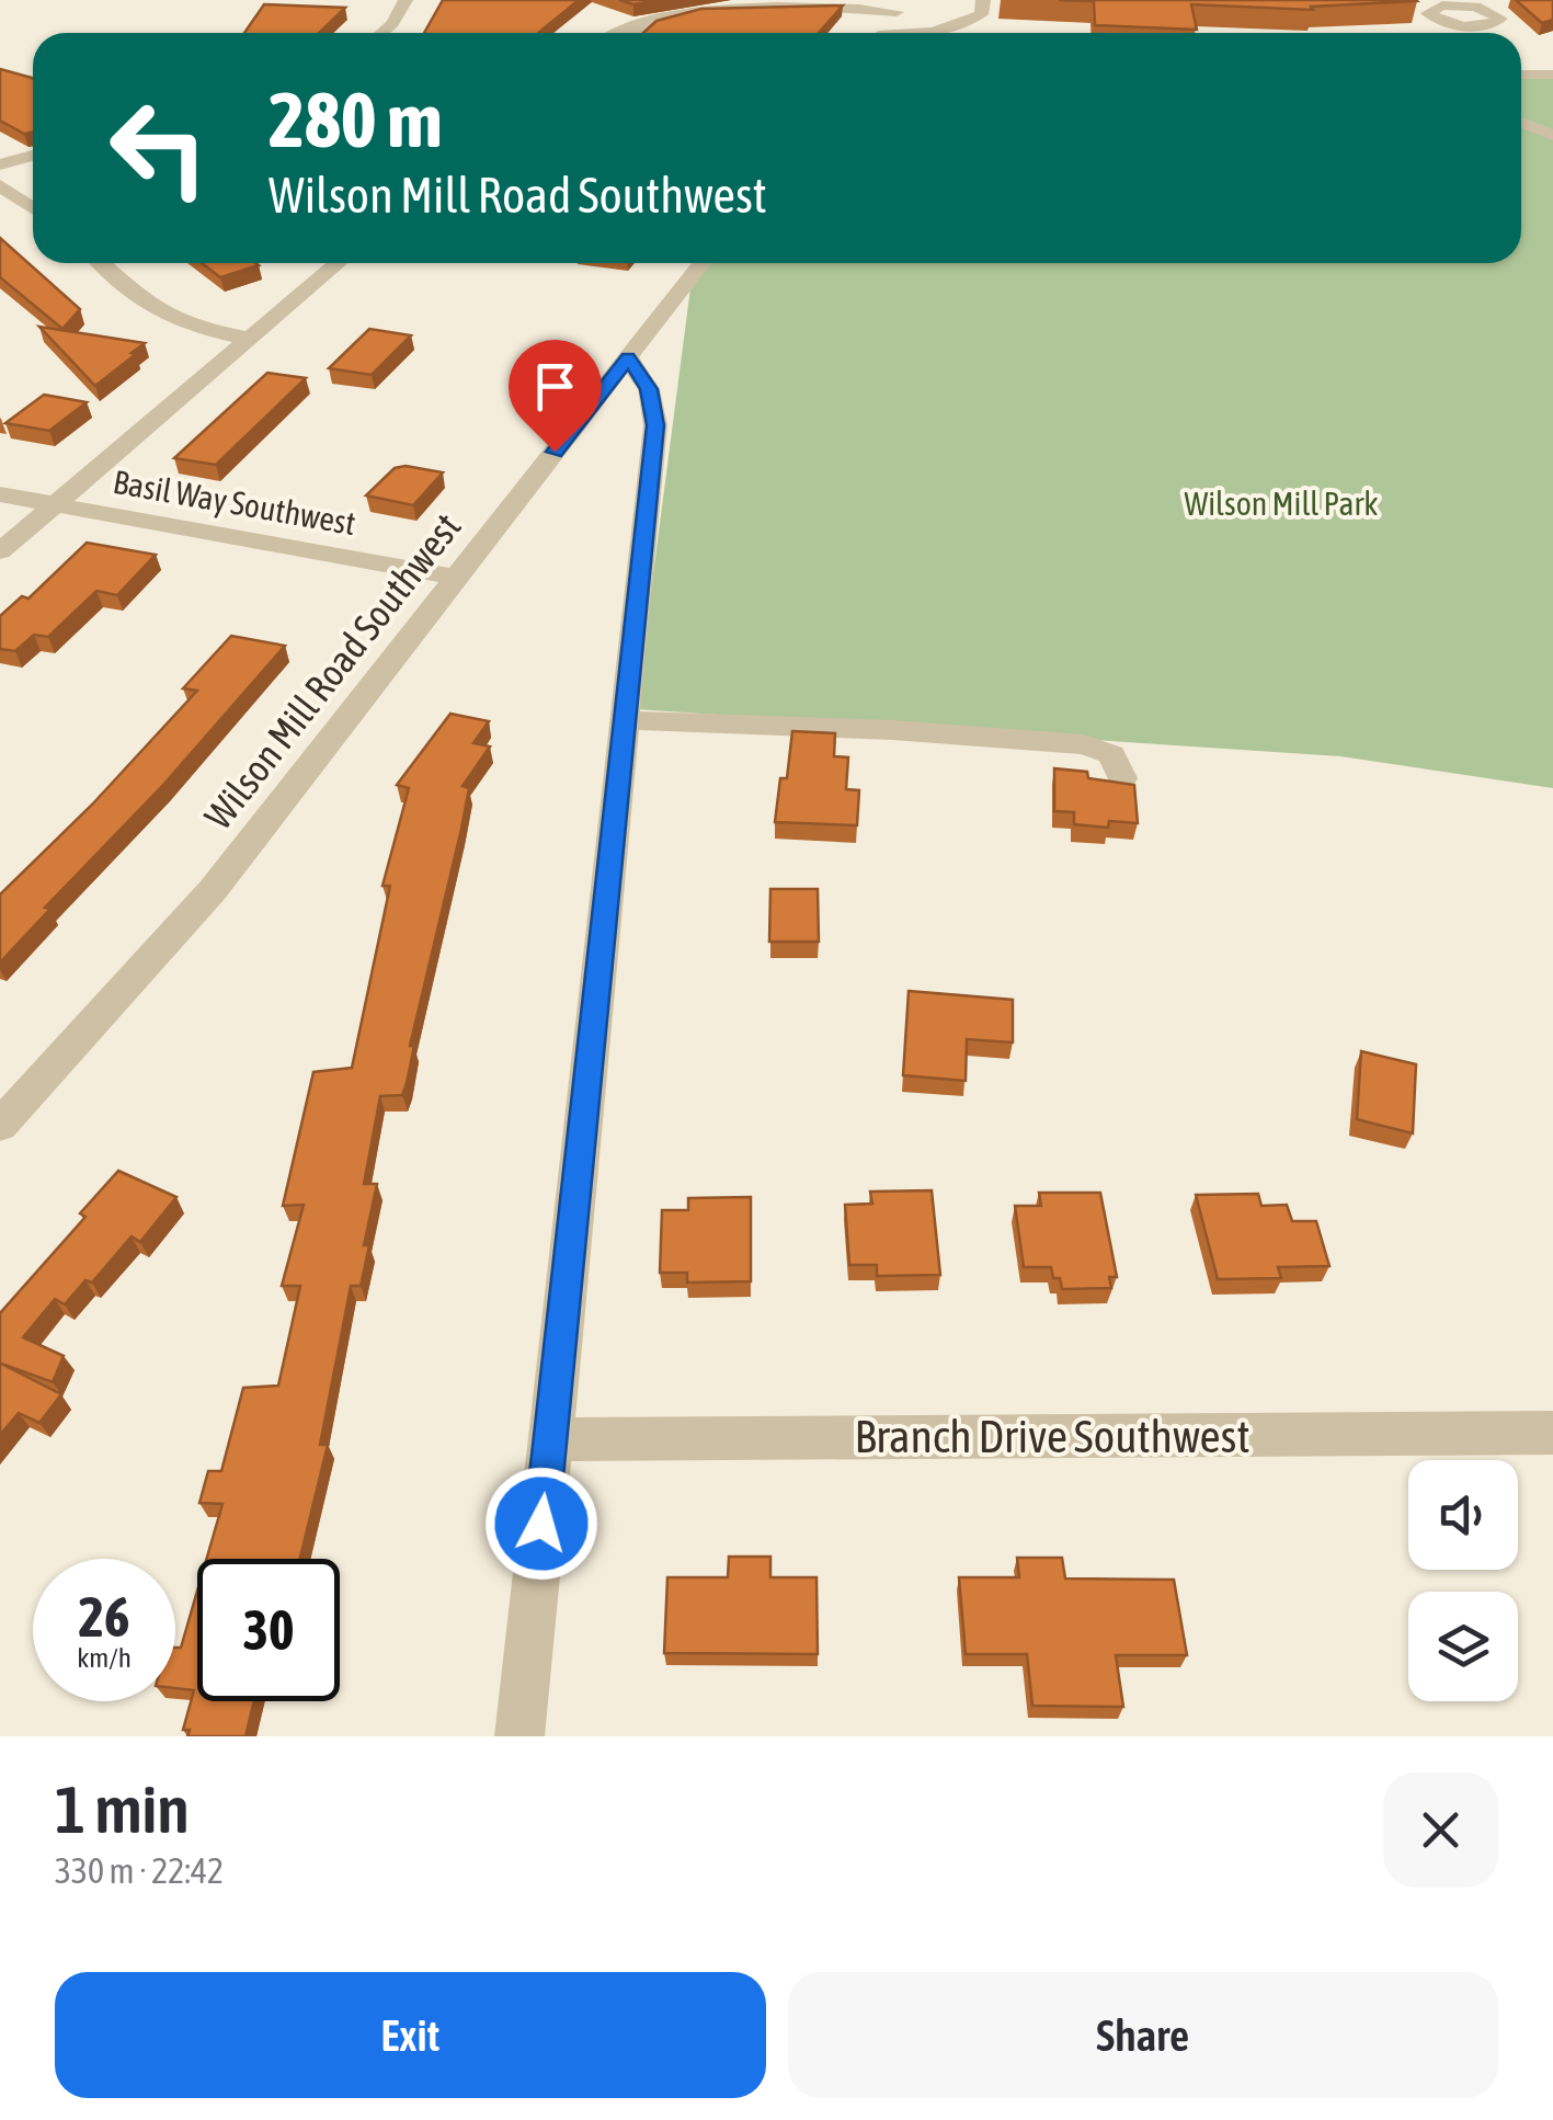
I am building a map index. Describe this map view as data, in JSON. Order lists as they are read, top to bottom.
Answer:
{
  "streets": {
    "street": ["Basil Way Southwest", "Wilson Mill Road Southwest", "Branch Drive Southwest"]
  },
  "crossings": [
    ["Basil Way Southwest", "Wilson Mill Road Southwest"]
  ],
  "parks": ["Wilson Mill Park"],
  "page": {
    "turn": ["280 m", "Wilson Mill Road Southwest"],
    "speed": "26 km/h",
    "limit": "30",
    "heading": ["1 min", "330 m · 22:42"],
    "buttons": ["Exit", "Share"]
  }
}
